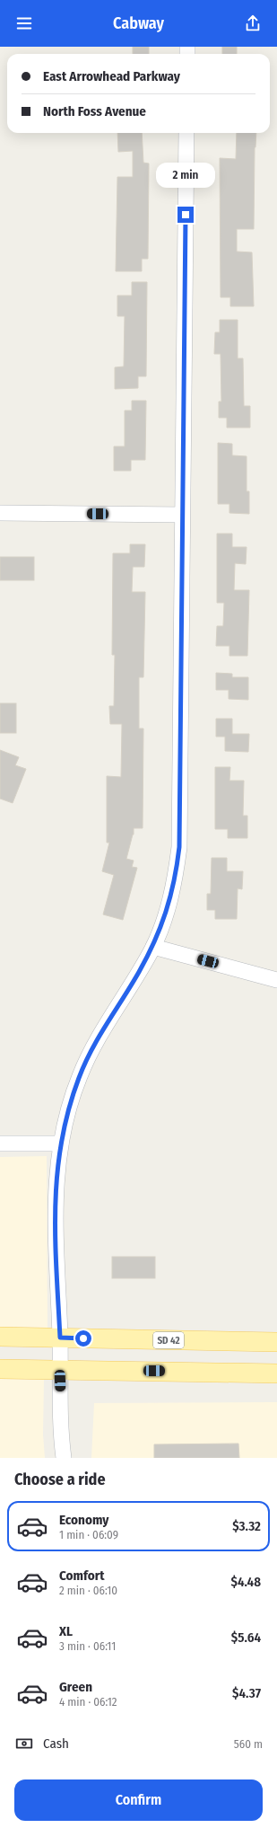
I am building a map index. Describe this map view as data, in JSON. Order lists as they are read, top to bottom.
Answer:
{
  "streets": {
    "main road": ["SD 42"]
  },
  "page": {
    "header": "Cabway",
    "banner": ["East Arrowhead Parkway", "North Foss Avenue"],
    "bubble": "2 min",
    "heading": "Choose a ride",
    "list": [
      {
        "name": "Economy",
        "note": "1 min · 06:09",
        "value": "$3.32"
      },
      {
        "name": "Comfort",
        "note": "2 min · 06:10",
        "value": "$4.48"
      },
      {
        "name": "XL",
        "note": "3 min · 06:11",
        "value": "$5.64"
      },
      {
        "name": "Green",
        "note": "4 min · 06:12",
        "value": "$4.37"
      }
    ],
    "pay": ["Cash", "560 m"],
    "buttons": "Confirm"
  }
}
